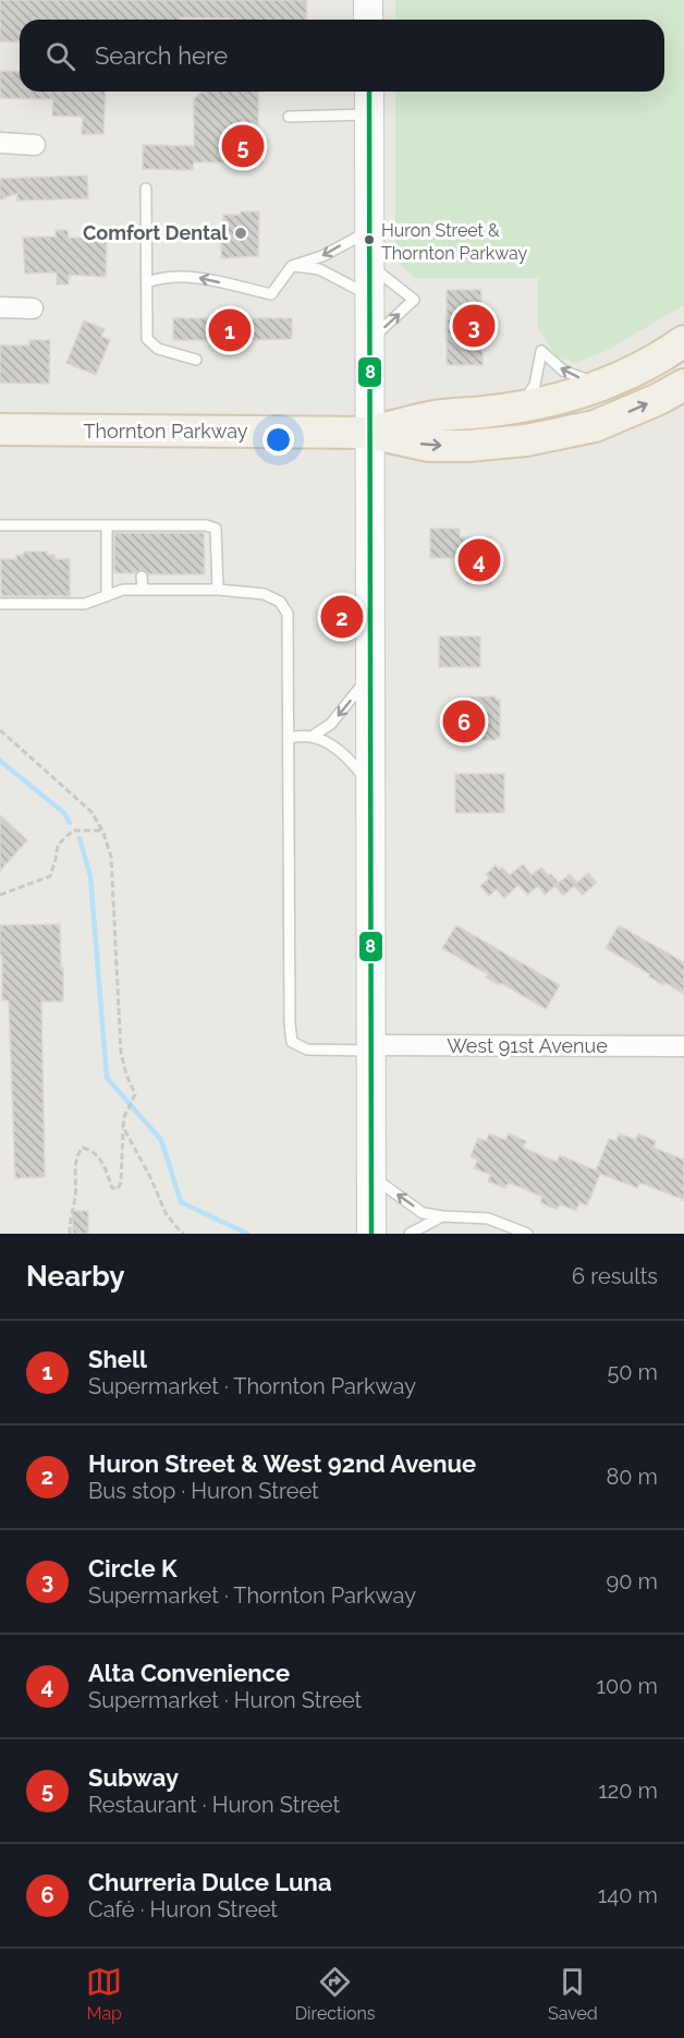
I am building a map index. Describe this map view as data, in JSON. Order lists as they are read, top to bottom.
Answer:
{
  "streets": {
    "main road": ["Thornton Parkway"],
    "street": ["West 91st Avenue"]
  },
  "places": ["Comfort Dental", "Huron Street & Thornton Parkway"],
  "lines": ["transit line 8"],
  "page": {
    "search": "Search here",
    "pins": [
      "5",
      "3",
      "1",
      "4",
      "2",
      "6"
    ],
    "heading": ["Nearby", "6 results"],
    "list": [
      {
        "mark": "1",
        "name": "Shell",
        "note": "Supermarket · Thornton Parkway",
        "value": "50 m"
      },
      {
        "mark": "2",
        "name": "Huron Street & West 92nd Avenue",
        "note": "Bus stop · Huron Street",
        "value": "80 m"
      },
      {
        "mark": "3",
        "name": "Circle K",
        "note": "Supermarket · Thornton Parkway",
        "value": "90 m"
      },
      {
        "mark": "4",
        "name": "Alta Convenience",
        "note": "Supermarket · Huron Street",
        "value": "100 m"
      },
      {
        "mark": "5",
        "name": "Subway",
        "note": "Restaurant · Huron Street",
        "value": "120 m"
      },
      {
        "mark": "6",
        "name": "Churreria Dulce Luna",
        "note": "Café · Huron Street",
        "value": "140 m"
      }
    ],
    "nav": ["Map", "Directions", "Saved"]
  }
}
